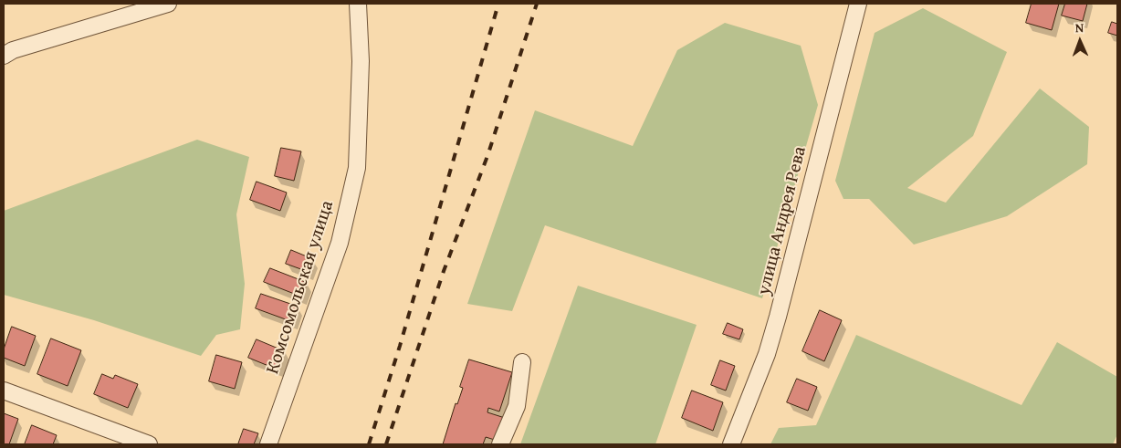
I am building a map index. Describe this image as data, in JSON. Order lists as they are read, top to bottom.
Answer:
{
  "streets": {
    "street": ["улица Андрея Рева", "Комсомольская улица"]
  },
  "north": "top"
}
